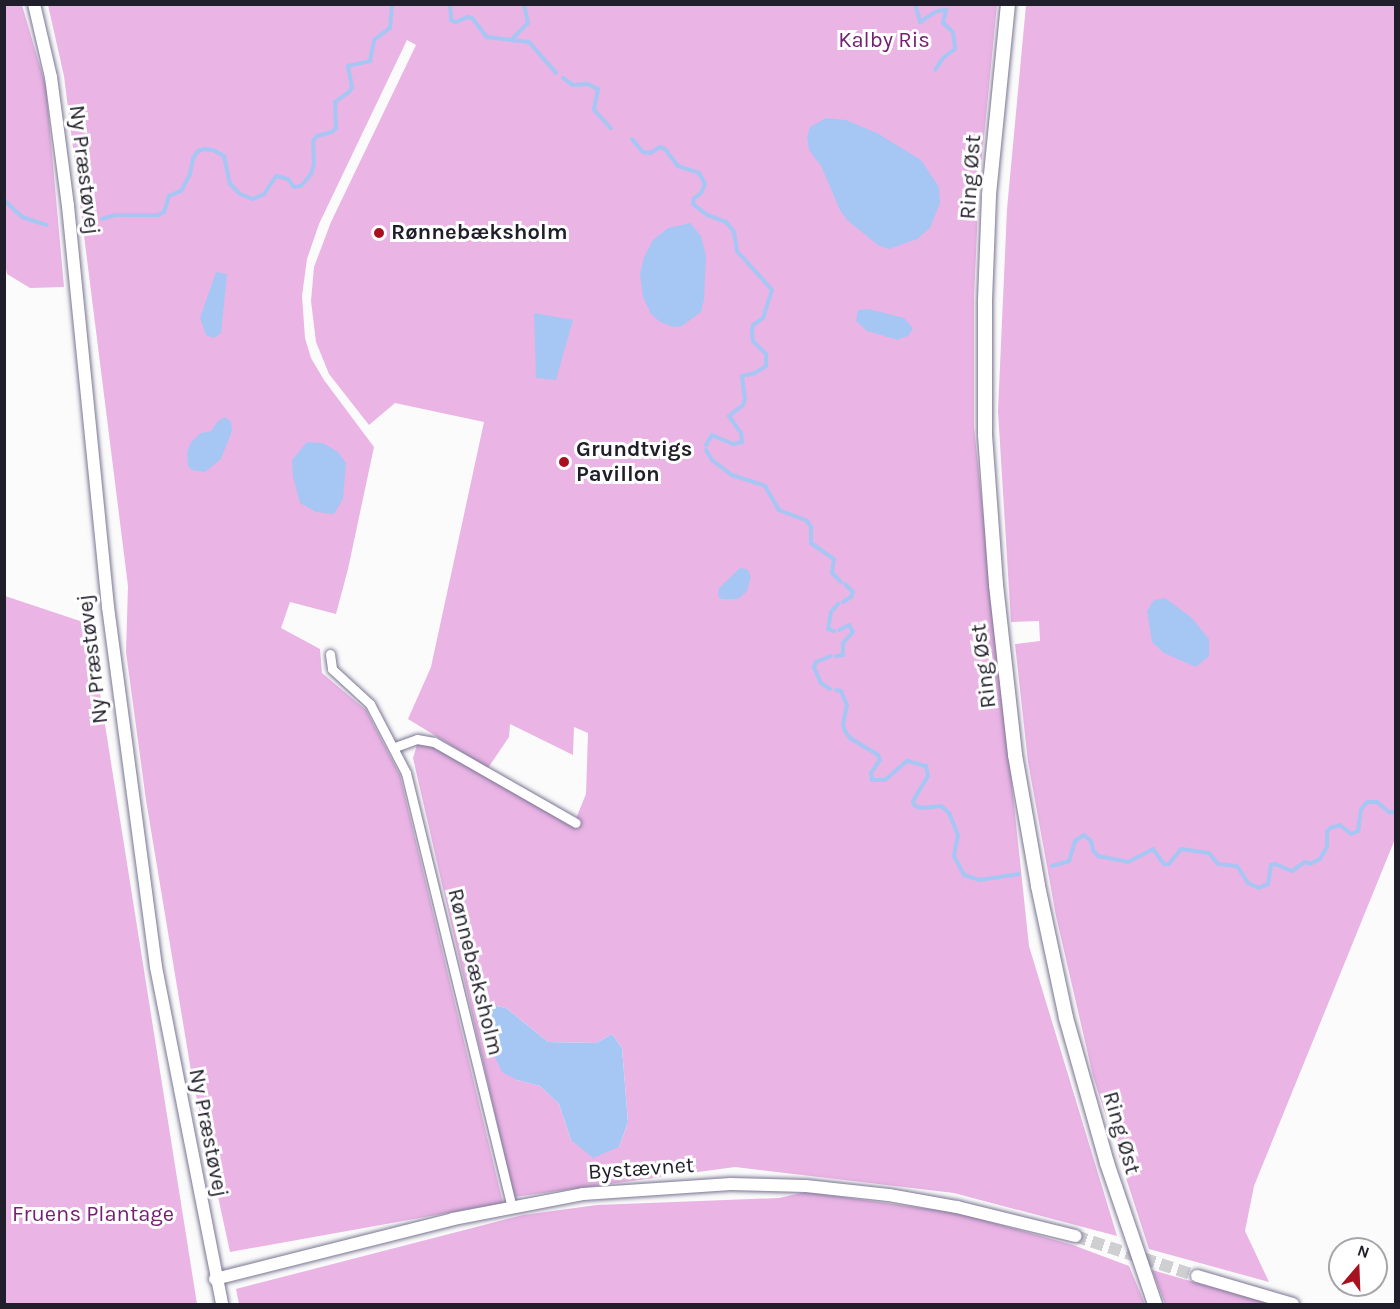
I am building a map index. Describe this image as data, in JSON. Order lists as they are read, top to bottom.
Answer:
{
  "streets": {
    "main road": ["Ring Øst"],
    "street": ["Ny Præstøvej", "Rønnebæksholm", "Bystævnet"]
  },
  "crossings": [
    ["Ny Præstøvej", "Bystævnet"],
    ["Rønnebæksholm", "Bystævnet"]
  ],
  "parks": ["Kalby Ris", "Fruens Plantage"],
  "places": ["Rønnebæksholm", "Grundtvigs Pavillon"],
  "north": "top"
}
